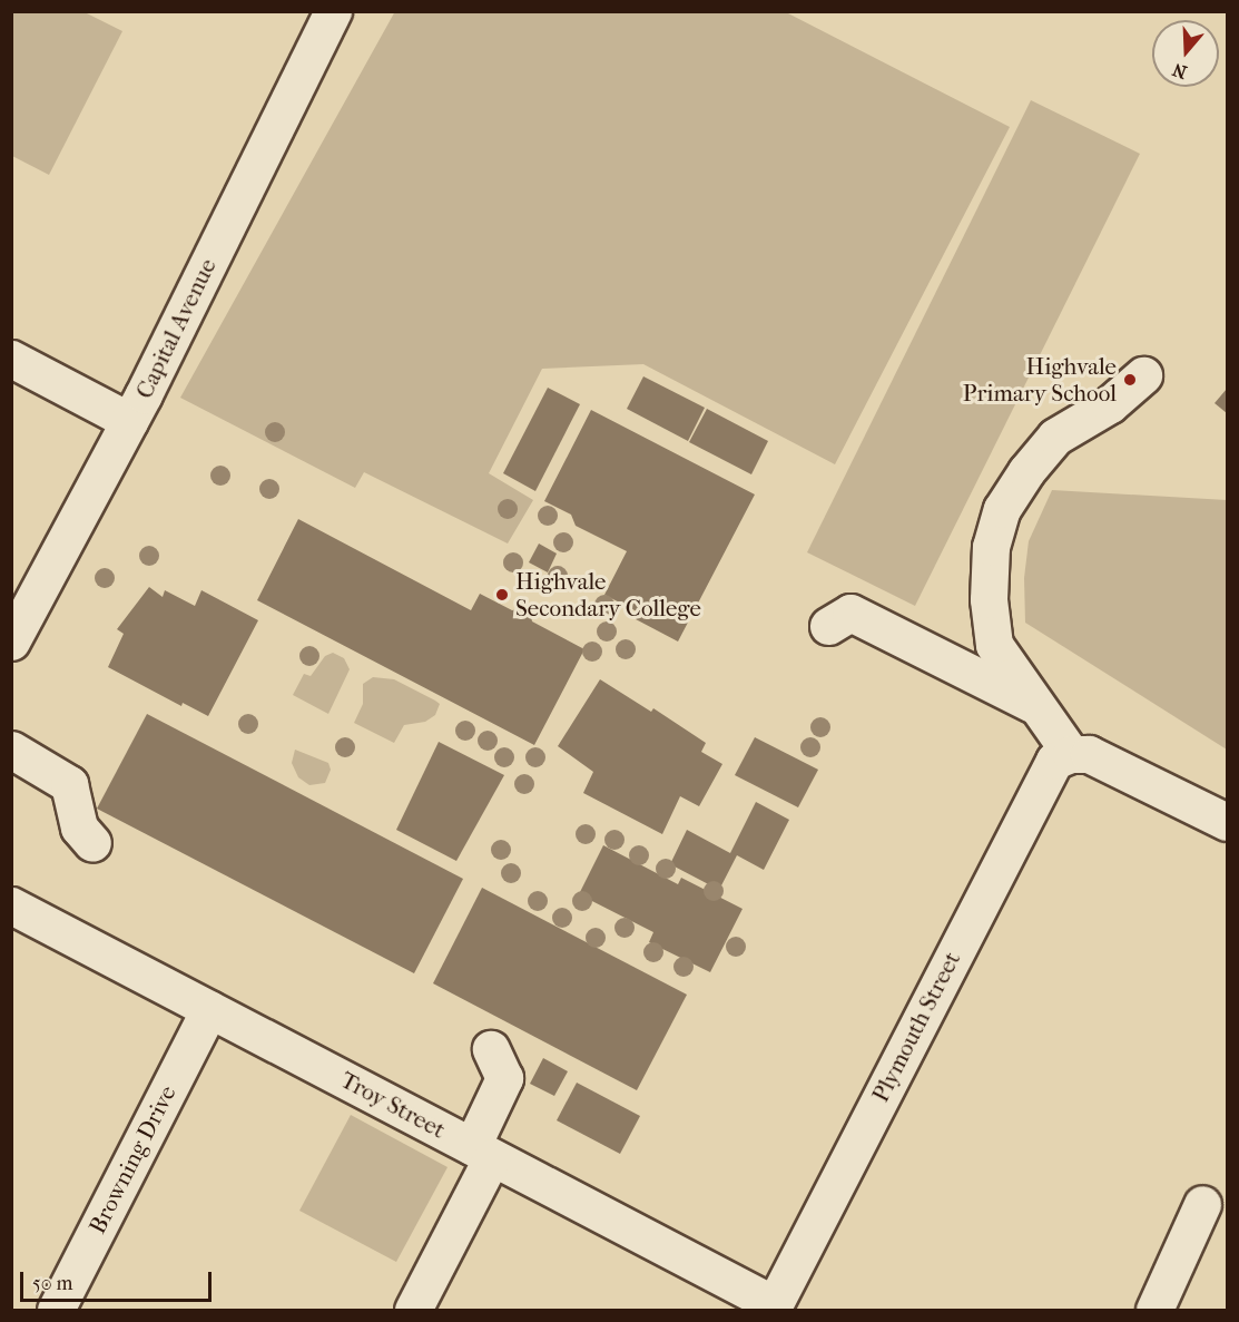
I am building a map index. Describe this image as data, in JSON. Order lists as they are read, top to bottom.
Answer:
{
  "streets": {
    "street": [
      "Capital Avenue",
      "Plymouth Street",
      "Troy Street",
      "Browning Drive"
    ]
  },
  "crossings": [
    ["Plymouth Street", "Troy Street"],
    ["Troy Street", "Browning Drive"]
  ],
  "places": ["Highvale Primary School", "Highvale Secondary College"],
  "scale_bar": "50 m",
  "north": "bottom"
}
